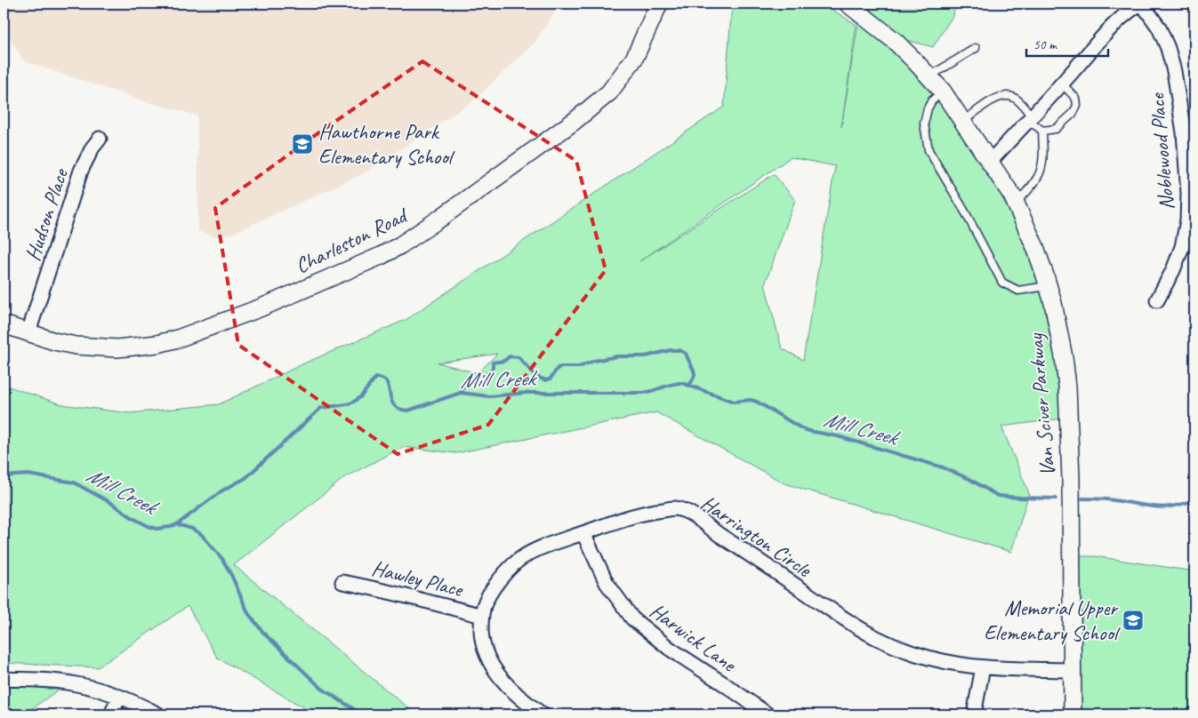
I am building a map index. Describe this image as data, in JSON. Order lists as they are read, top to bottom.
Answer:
{
  "streets": {
    "street": [
      "Noblewood Place",
      "Hudson Place",
      "Charleston Road",
      "Van Sciver Parkway",
      "Harrington Circle",
      "Hawley Place",
      "Harwick Lane"
    ]
  },
  "crossings": [
    ["Hudson Place", "Charleston Road"],
    ["Van Sciver Parkway", "Harrington Circle"],
    ["Harrington Circle", "Hawley Place"],
    ["Harrington Circle", "Harwick Lane"]
  ],
  "water": ["Mill Creek"],
  "places": {
    "school or university": ["Hawthorne Park Elementary School", "Memorial Upper Elementary School"]
  },
  "scale_bar": "50 m"
}
